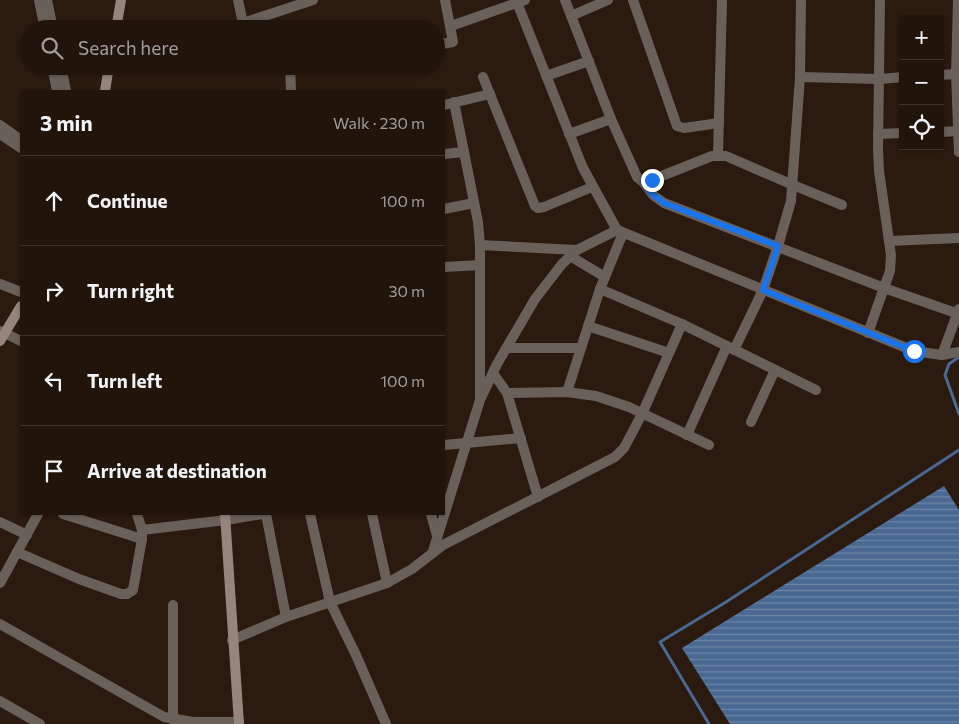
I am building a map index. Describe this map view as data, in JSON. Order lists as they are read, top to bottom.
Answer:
{
  "page": {
    "map_buttons": ["+", "−"],
    "search": "Search here",
    "heading": ["3 min", "Walk · 230 m"],
    "list": [
      ["Continue", "100 m"],
      ["Turn right", "30 m"],
      ["Turn left", "100 m"],
      "Arrive at destination"
    ]
  }
}
